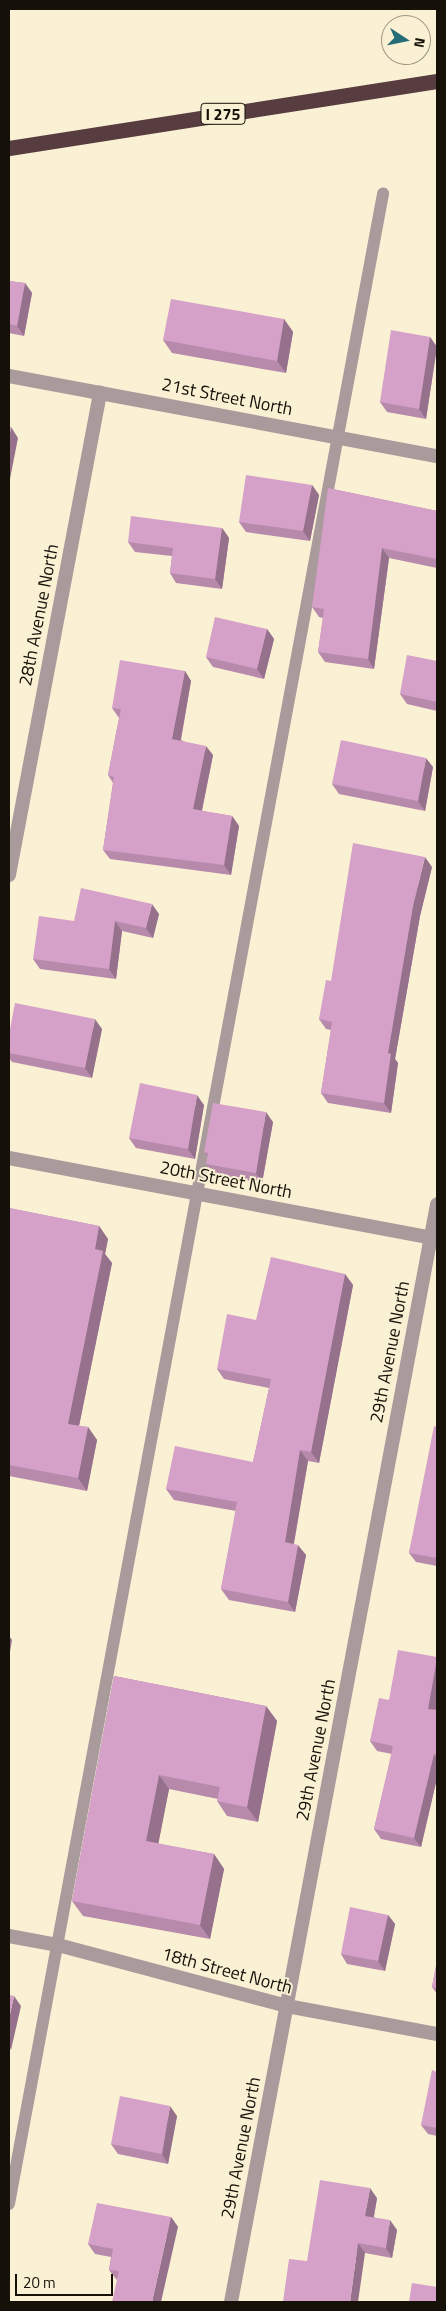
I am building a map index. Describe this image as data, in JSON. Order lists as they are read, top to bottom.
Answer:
{
  "streets": {
    "highway": ["I 275"],
    "street": [
      "21st Street North",
      "28th Avenue North",
      "20th Street North",
      "29th Avenue North",
      "18th Street North"
    ]
  },
  "crossings": [
    ["21st Street North", "28th Avenue North"],
    ["20th Street North", "29th Avenue North"],
    ["29th Avenue North", "18th Street North"]
  ],
  "scale_bar": "20 m",
  "north": "right"
}
